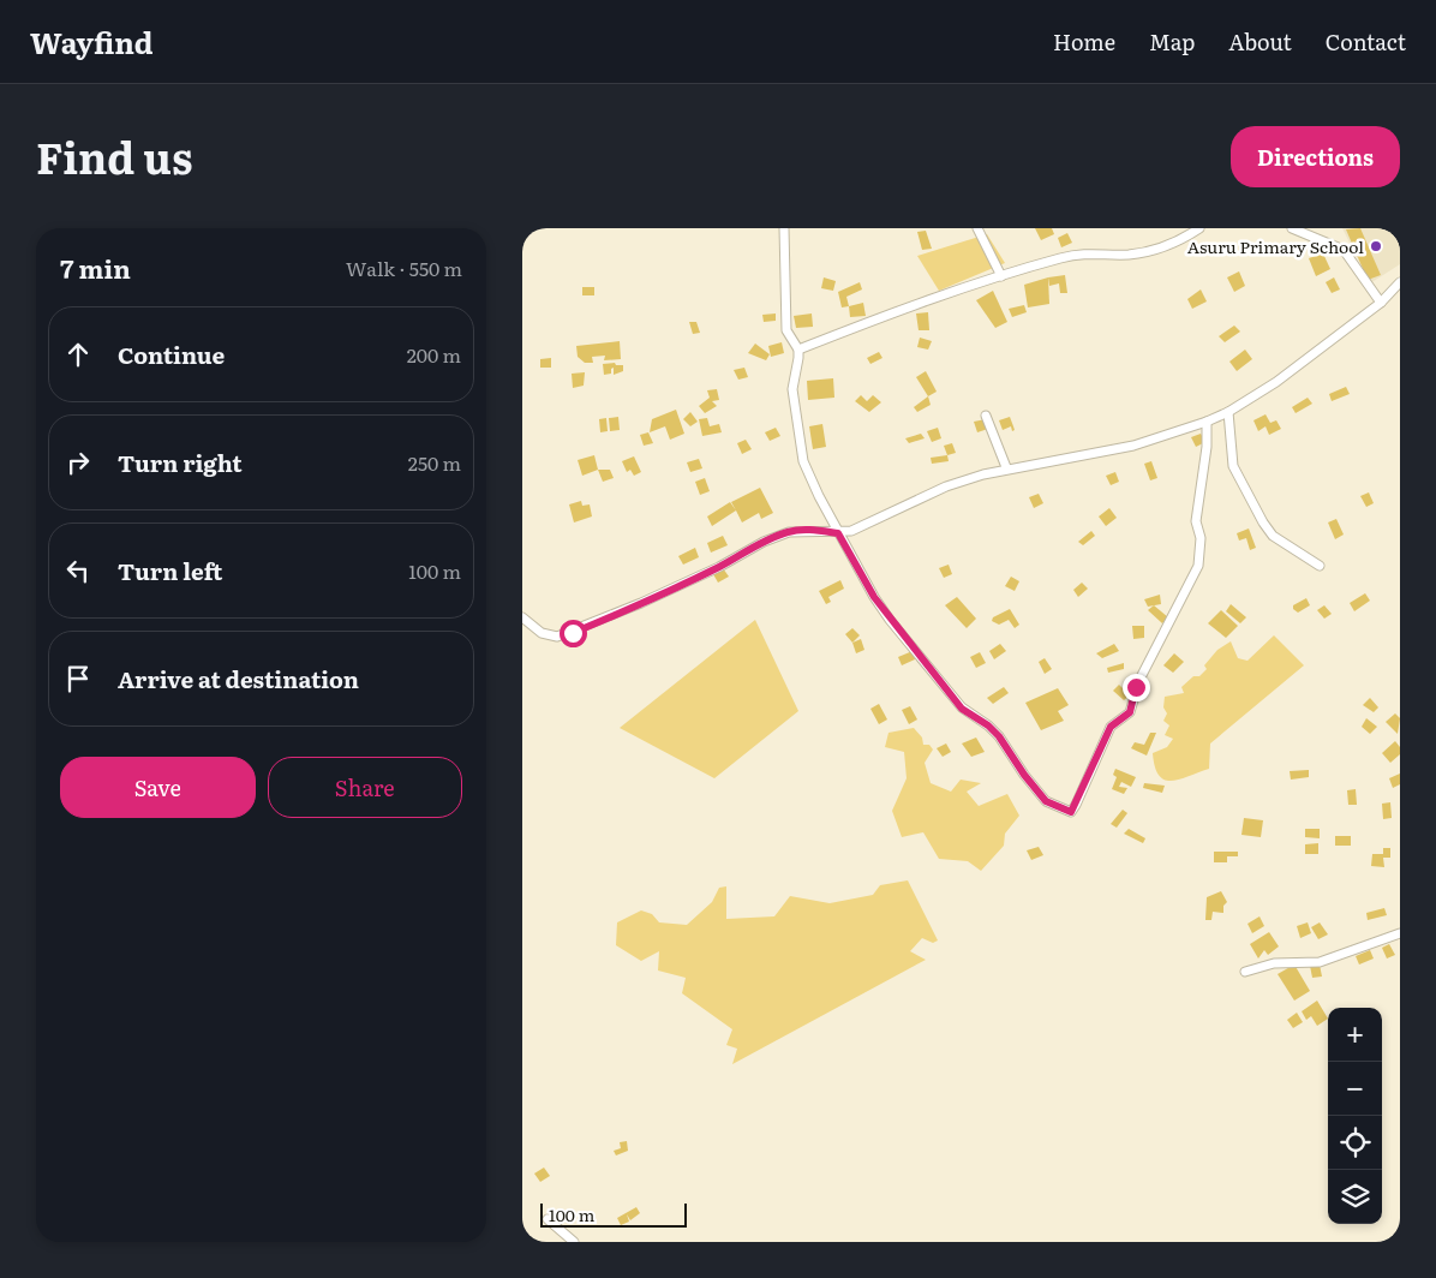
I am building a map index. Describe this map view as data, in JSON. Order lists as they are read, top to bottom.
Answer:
{
  "places": ["Asuru Primary School"],
  "scale_bar": "100 m",
  "page": {
    "header": "Wayfind",
    "nav": [
      "Home",
      "Map",
      "About",
      "Contact"
    ],
    "title": "Find us",
    "buttons": [
      "Directions",
      ["Save", "Share"]
    ],
    "heading": ["7 min", "Walk · 550 m"],
    "list": [
      ["Continue", "200 m"],
      ["Turn right", "250 m"],
      ["Turn left", "100 m"],
      "Arrive at destination"
    ],
    "map_buttons": ["+", "−"],
    "scale": "100 m"
  }
}
